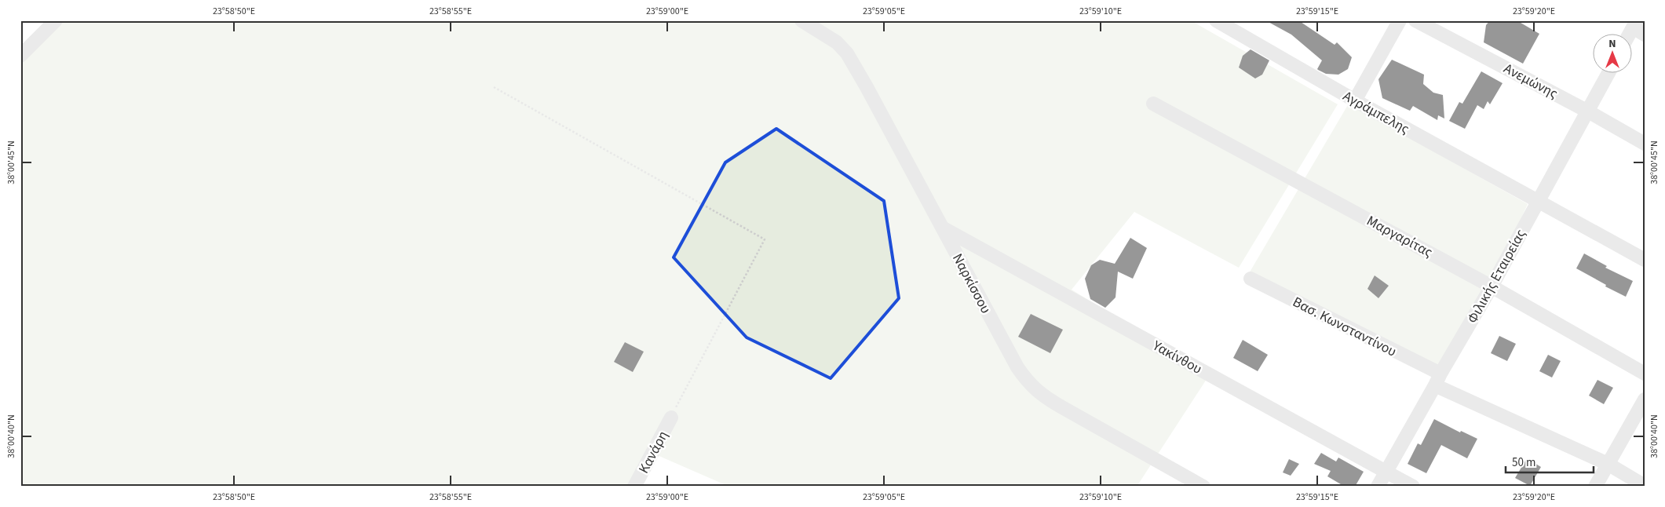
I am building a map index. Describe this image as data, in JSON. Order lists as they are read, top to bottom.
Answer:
{
  "streets": {
    "street": [
      "Ανεμώνης",
      "Αγράμπελης",
      "Μαργαρίτας",
      "Φιλικής Εταιρείας",
      "Ναρκίσσου",
      "Βασ. Κωνσταντίνου",
      "Υακίνθου",
      "Κανάρη"
    ]
  },
  "crossings": [
    ["Ανεμώνης", "Φιλικής Εταιρείας"],
    ["Αγράμπελης", "Φιλικής Εταιρείας"],
    ["Μαργαρίτας", "Φιλικής Εταιρείας"],
    ["Φιλικής Εταιρείας", "Βασ. Κωνσταντίνου"],
    ["Φιλικής Εταιρείας", "Υακίνθου"],
    ["Ναρκίσσου", "Υακίνθου"]
  ],
  "scale_bar": "50 m",
  "north": "top",
  "coordinates": [
    "23°58'50\"E",
    "23°58'55\"E",
    "23°59'00\"E",
    "23°59'05\"E",
    "23°59'10\"E",
    "23°59'15\"E",
    "23°59'20\"E",
    "38°00'45\"N",
    "38°00'40\"N"
  ]
}
